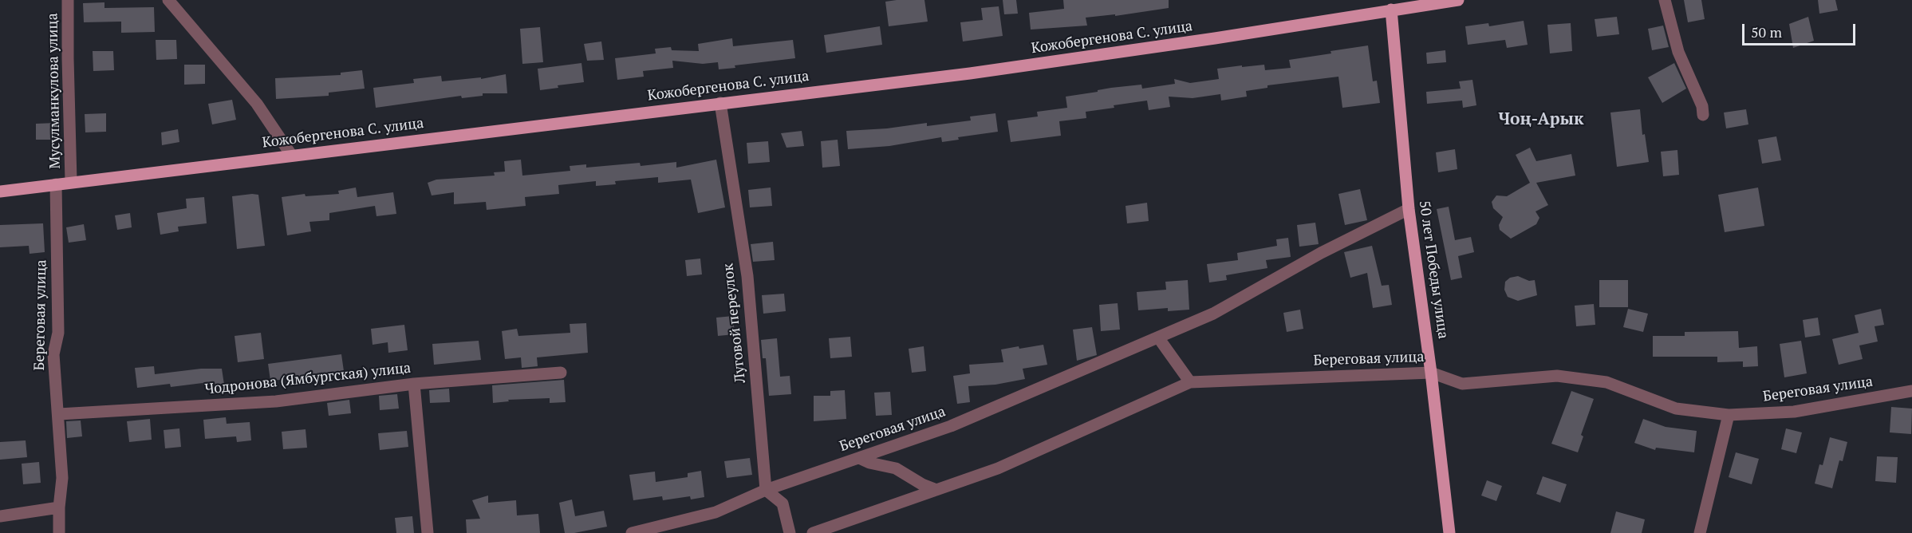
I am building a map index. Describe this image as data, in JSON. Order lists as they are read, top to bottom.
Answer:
{
  "streets": {
    "main road": ["Кожобергенова С. улица", "50 лет Победы улица"],
    "street": [
      "Мусулманкулова улица",
      "Береговая улица",
      "Луговой переулок",
      "Чодронова (Ямбургская) улица"
    ]
  },
  "crossings": [
    ["Кожобергенова С. улица", "Мусулманкулова улица"],
    ["Кожобергенова С. улица", "50 лет Победы улица"],
    ["Кожобергенова С. улица", "Береговая улица"],
    ["Кожобергенова С. улица", "Луговой переулок"],
    ["50 лет Победы улица", "Береговая улица"],
    ["Береговая улица", "Луговой переулок"],
    ["Береговая улица", "Чодронова (Ямбургская) улица"]
  ],
  "districts": ["Чоң-Арык"],
  "scale_bar": "50 m"
}
